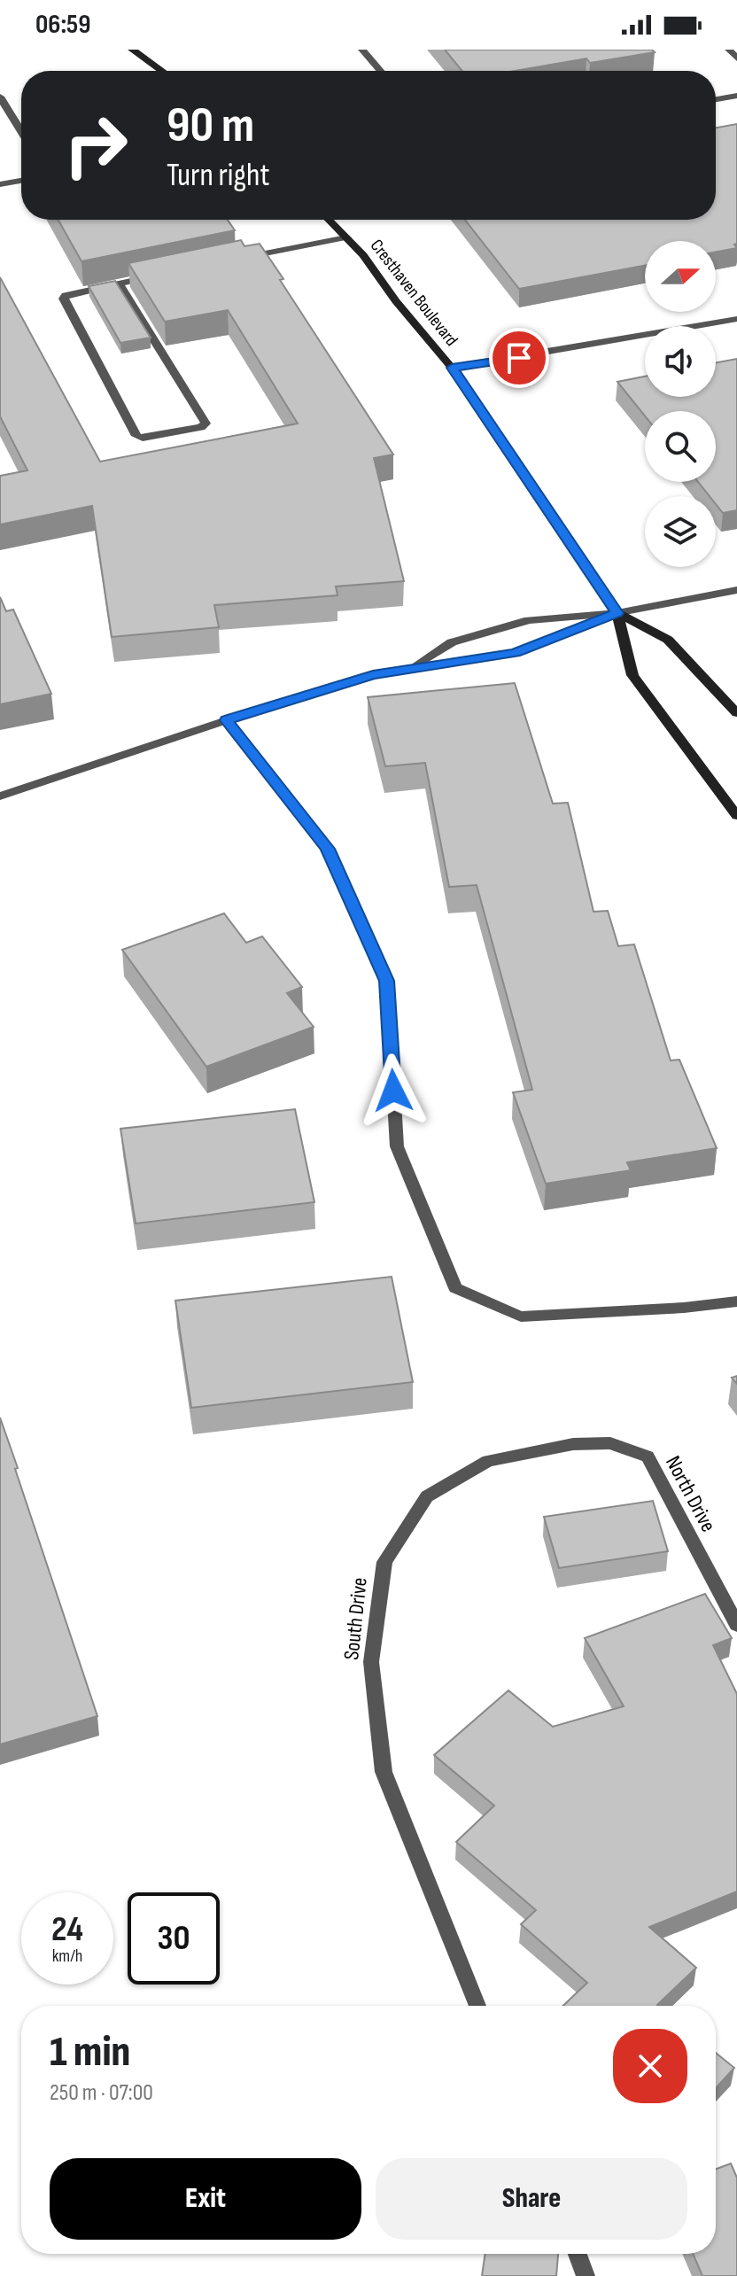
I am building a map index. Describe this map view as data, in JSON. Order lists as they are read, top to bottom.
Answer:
{
  "streets": {
    "street": ["Cresthaven Boulevard", "North Drive", "South Drive"]
  },
  "crossings": [
    ["North Drive", "South Drive"]
  ],
  "north": "right",
  "page": {
    "status": "06:59",
    "turn": ["90 m", "Turn right"],
    "speed": "24 km/h",
    "limit": "30",
    "heading": ["1 min", "250 m · 07:00"],
    "buttons": ["Exit", "Share"]
  }
}
